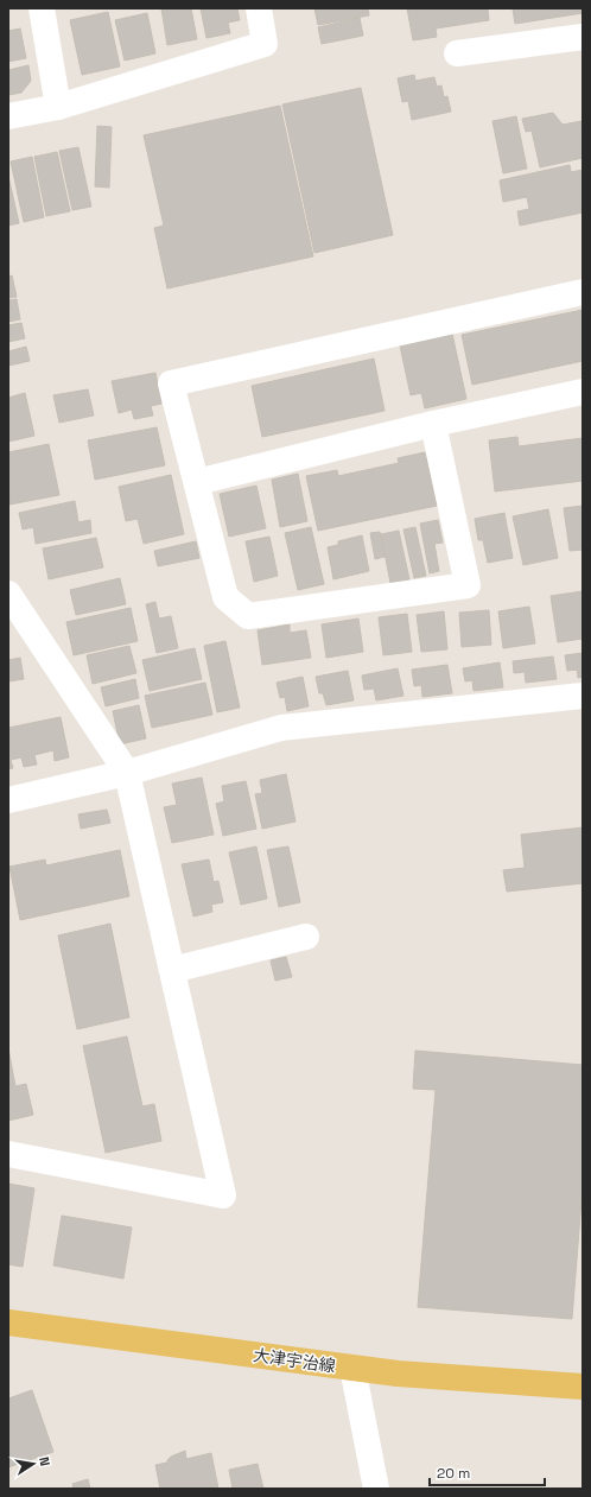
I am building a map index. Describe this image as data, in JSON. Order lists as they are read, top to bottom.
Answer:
{
  "streets": {
    "main road": ["大津宇治線"]
  },
  "scale_bar": "20 m",
  "north": "right"
}
